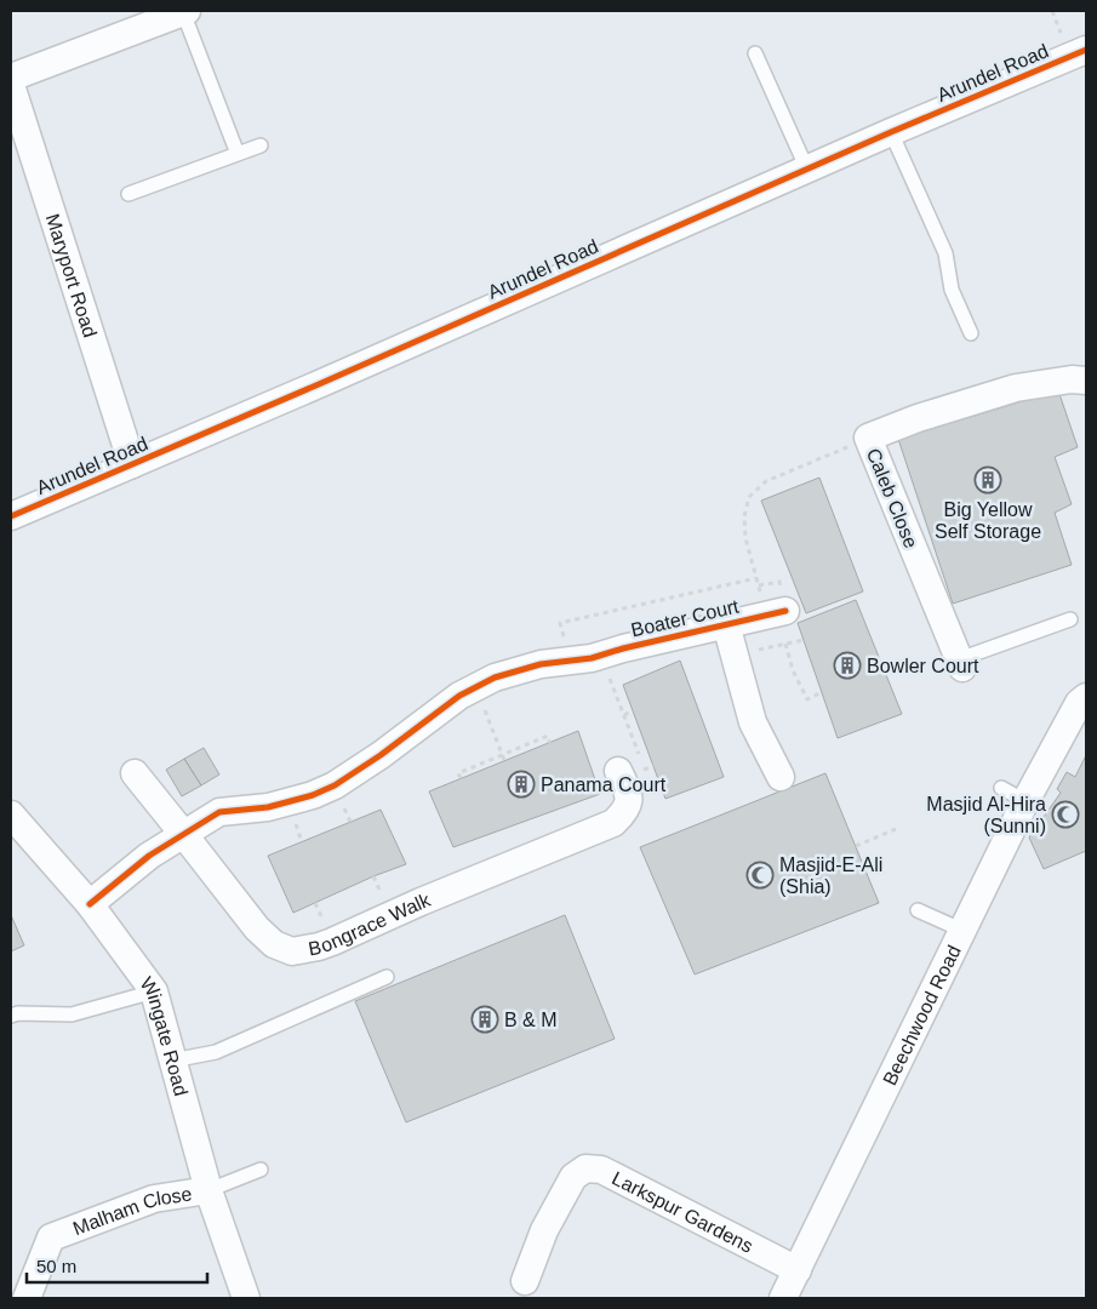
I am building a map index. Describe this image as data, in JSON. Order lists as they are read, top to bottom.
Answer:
{
  "streets": {
    "street": [
      "Arundel Road",
      "Maryport Road",
      "Caleb Close",
      "Boater Court",
      "Bongrace Walk",
      "Beechwood Road",
      "Wingate Road",
      "Malham Close",
      "Larkspur Gardens"
    ]
  },
  "crossings": [
    ["Arundel Road", "Maryport Road"],
    ["Boater Court", "Bongrace Walk"],
    ["Boater Court", "Wingate Road"],
    ["Beechwood Road", "Larkspur Gardens"],
    ["Wingate Road", "Malham Close"]
  ],
  "places": {
    "building": [
      "Big Yellow Self Storage",
      "Bowler Court",
      "Panama Court",
      "B & M"
    ],
    "mosque": ["Masjid Al-Hira (Sunni)", "Masjid-E-Ali (Shia)"]
  },
  "scale_bar": "50 m"
}
